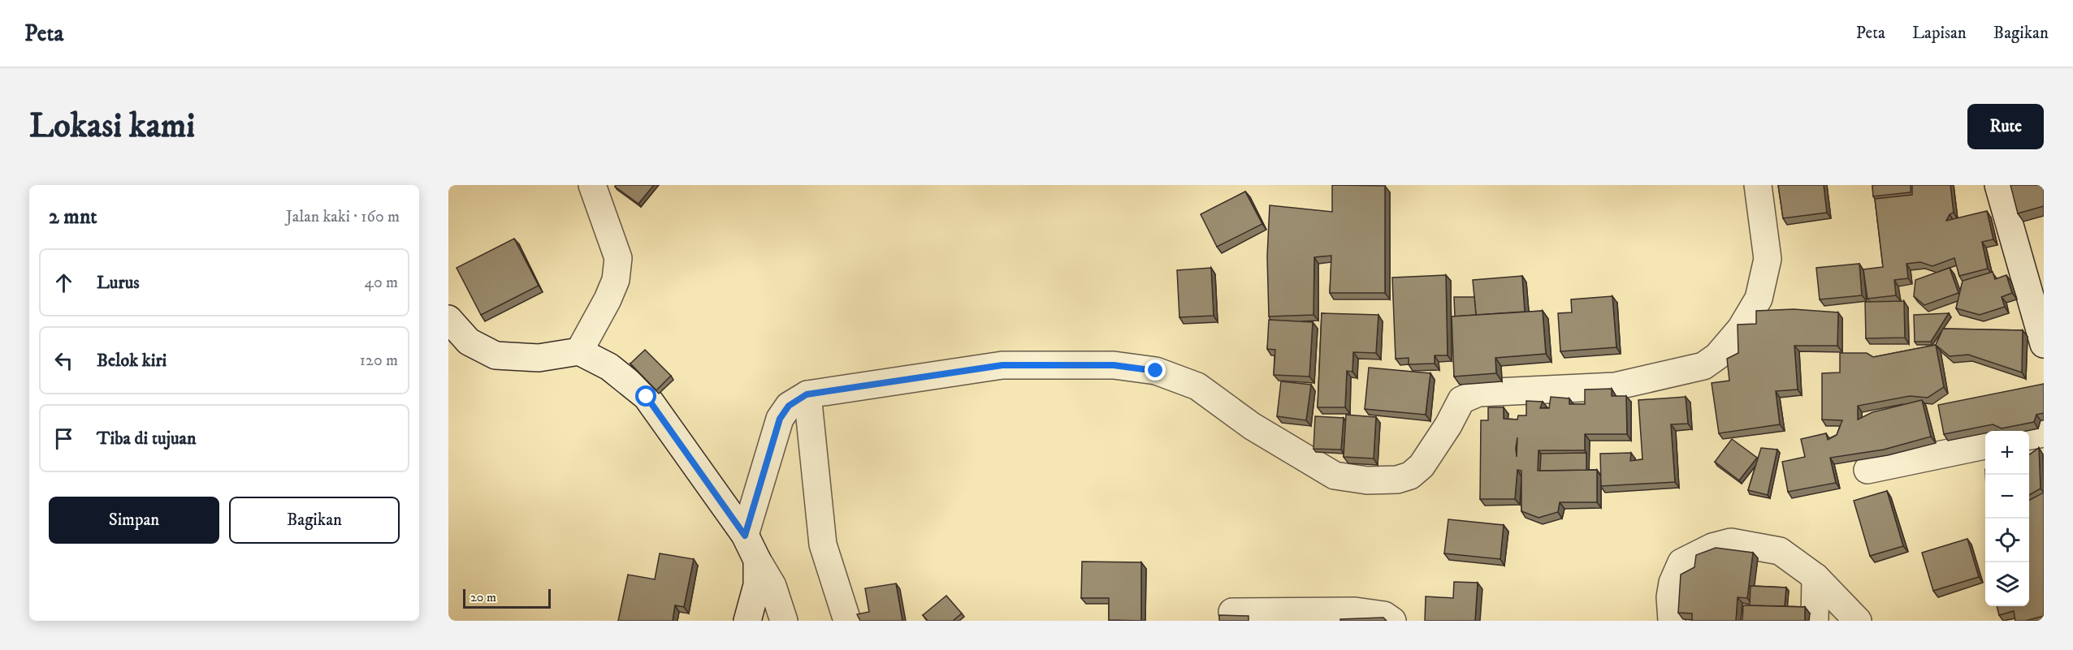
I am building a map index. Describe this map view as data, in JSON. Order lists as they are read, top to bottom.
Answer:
{
  "scale_bar": "20 m",
  "page": {
    "header": "Peta",
    "nav": ["Peta", "Lapisan", "Bagikan"],
    "buttons": [
      "Rute",
      ["Simpan", "Bagikan"]
    ],
    "title": "Lokasi kami",
    "heading": ["2 mnt", "Jalan kaki · 160 m"],
    "list": [
      ["Lurus", "40 m"],
      ["Belok kiri", "120 m"],
      "Tiba di tujuan"
    ],
    "map_buttons": ["+", "−"],
    "scale": "20 m"
  }
}
